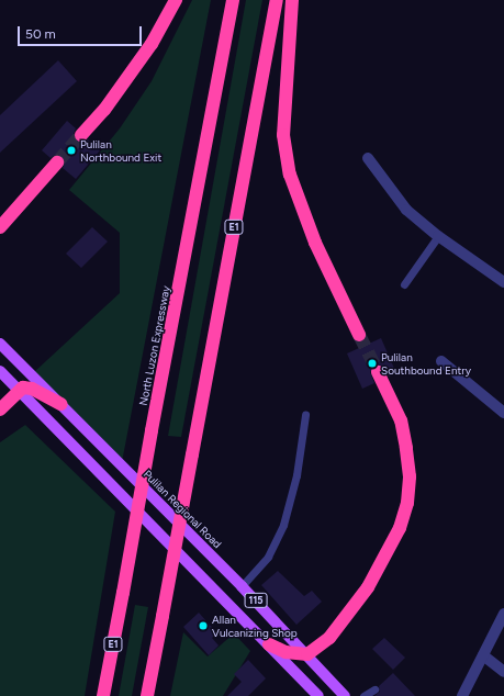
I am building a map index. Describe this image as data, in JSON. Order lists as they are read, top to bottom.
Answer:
{
  "streets": {
    "highway": ["E1", "North Luzon Expressway"],
    "main road": ["Pulilan Regional Road", "115"]
  },
  "places": ["Pulilan Northbound Exit", "Pulilan Southbound Entry", "Allan Vulcanizing Shop"],
  "scale_bar": "50 m"
}
